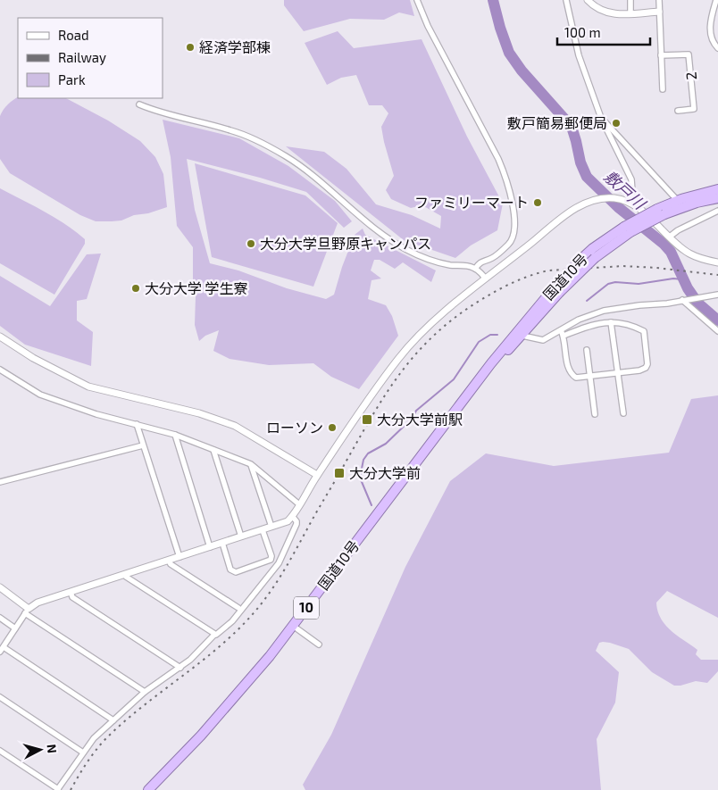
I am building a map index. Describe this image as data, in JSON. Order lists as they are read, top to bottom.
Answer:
{
  "streets": {
    "highway": ["国道10号", "10"],
    "street": ["2"]
  },
  "water": ["敷戸川"],
  "places": {
    "other": [
      "経済学部棟",
      "敷戸簡易郵便局",
      "ファミリーマート",
      "大分大学旦野原キャンパス",
      "大分大学 学生寮",
      "ローソン"
    ],
    "transit": ["大分大学前駅", "大分大学前"]
  },
  "legend": ["Road", "Railway", "Park"],
  "scale_bar": "100 m",
  "north": "right"
}
